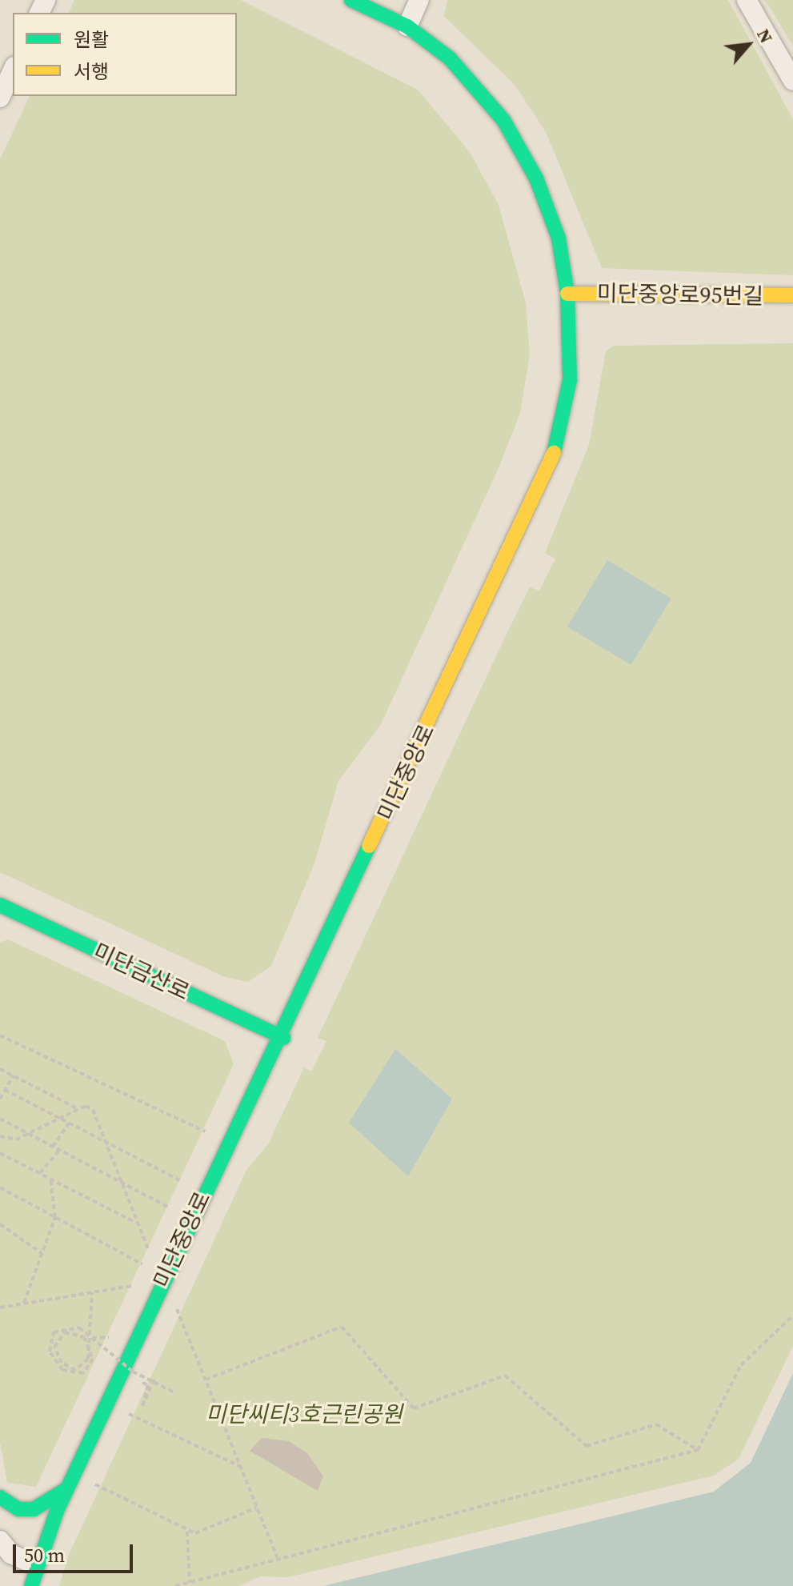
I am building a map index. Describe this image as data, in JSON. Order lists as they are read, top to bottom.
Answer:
{
  "streets": {
    "street": ["미단중앙로95번길", "미단중앙로", "미단금산로"]
  },
  "crossings": [
    ["미단중앙로95번길", "미단중앙로"],
    ["미단중앙로", "미단금산로"]
  ],
  "parks": ["미단씨티3호근린공원"],
  "legend": ["원활", "서행"],
  "scale_bar": "50 m",
  "north": "top right"
}
